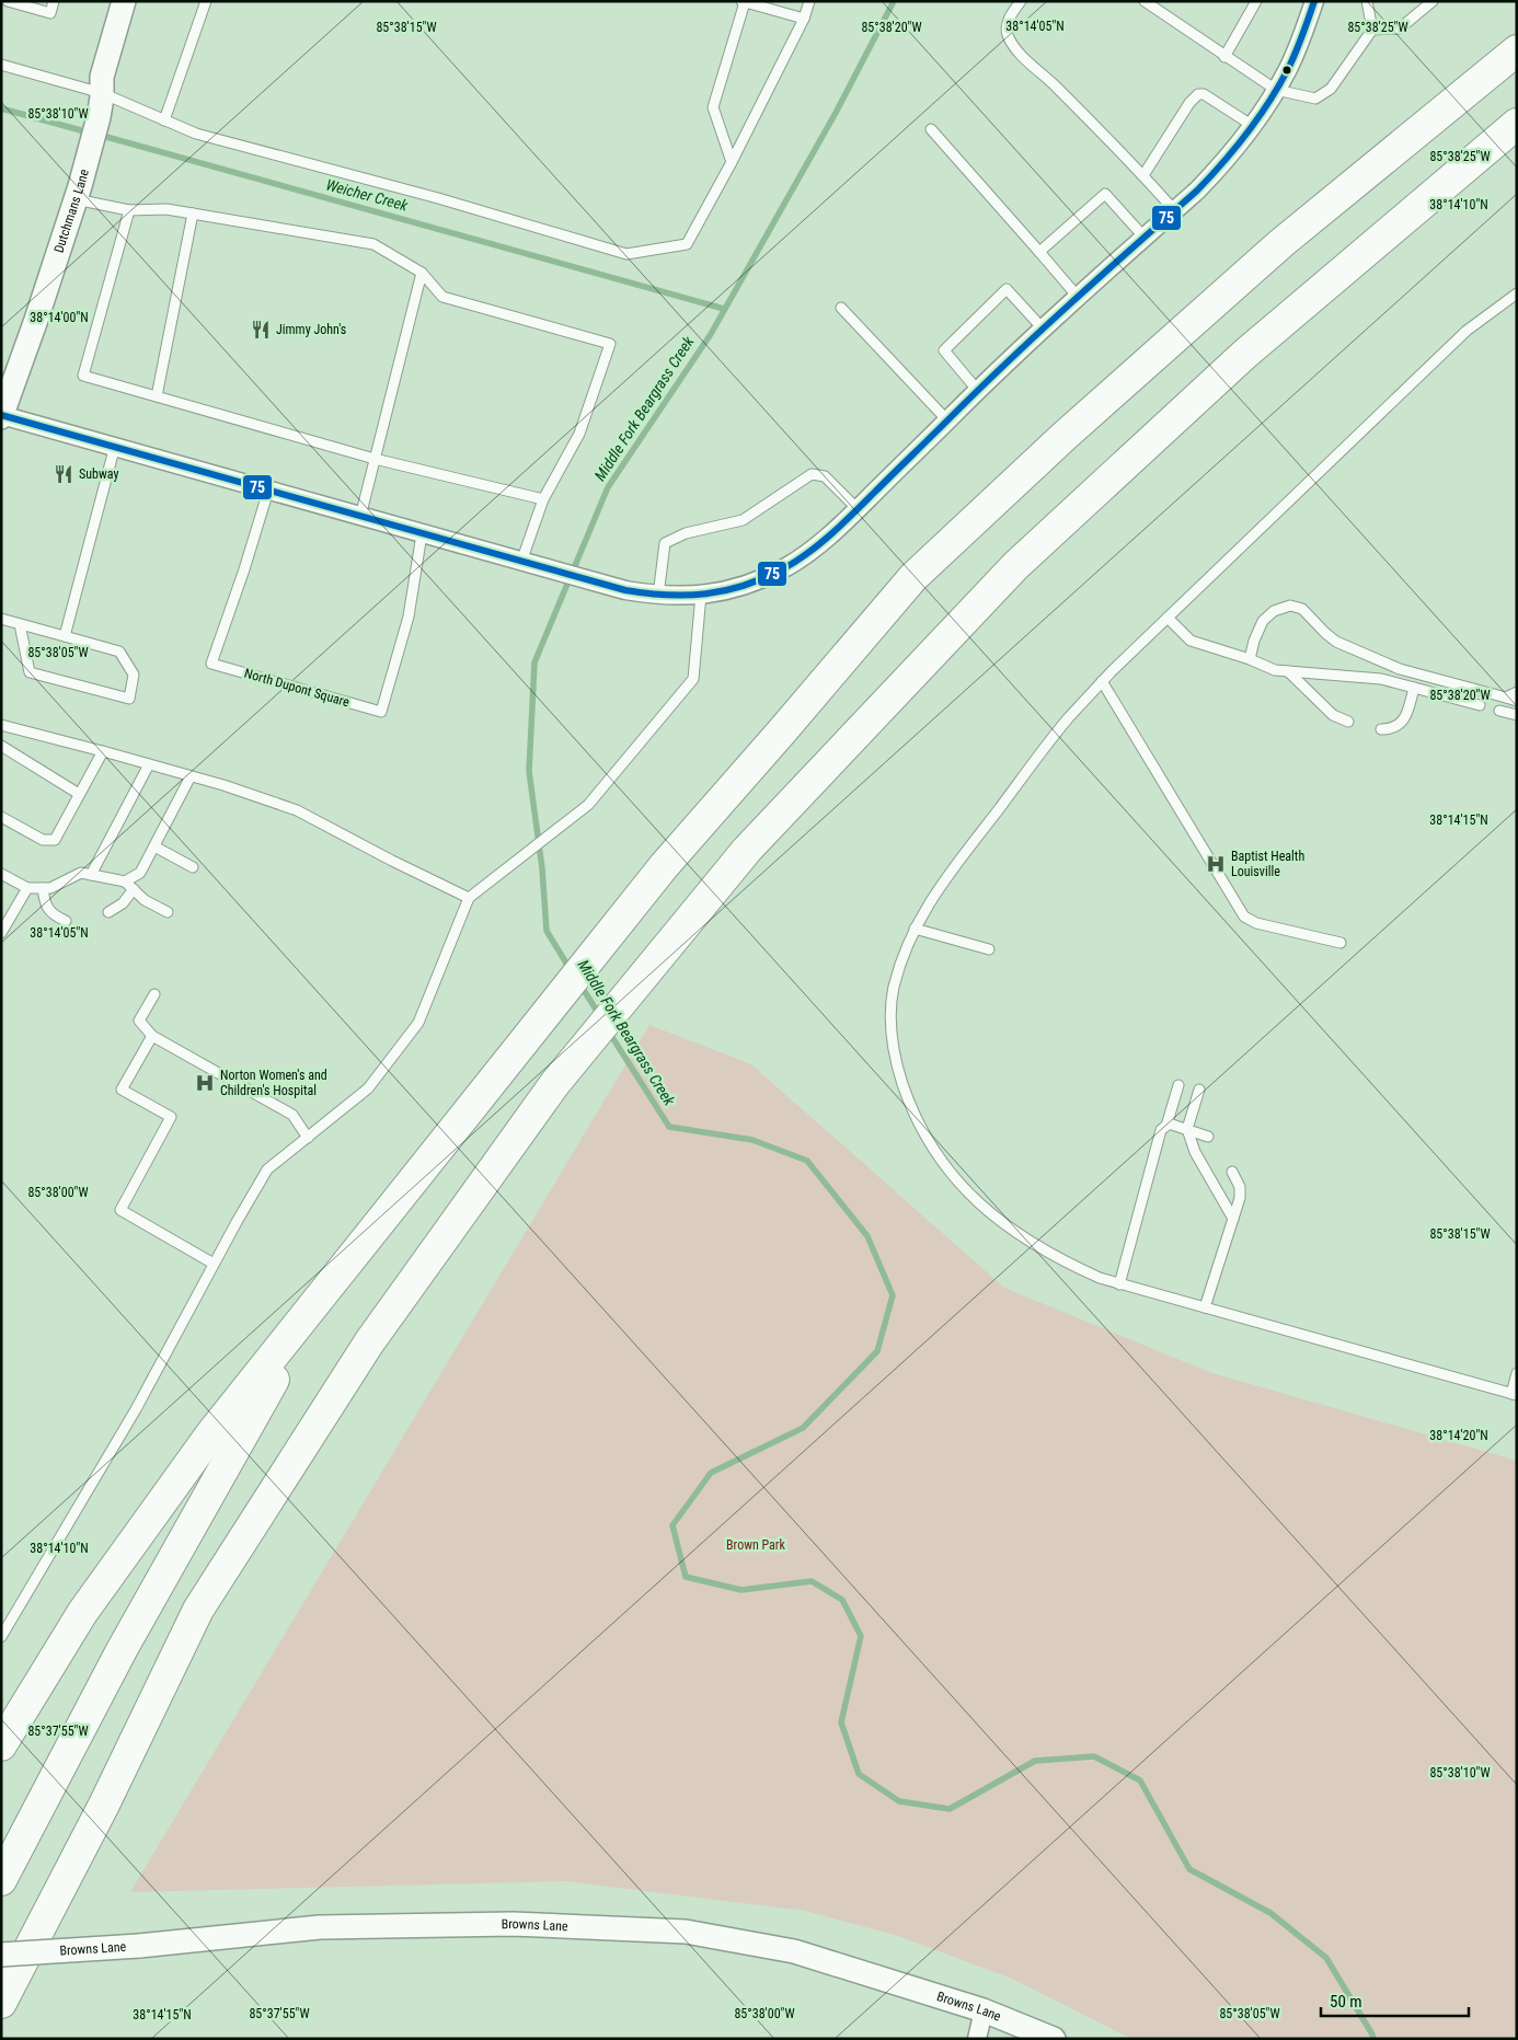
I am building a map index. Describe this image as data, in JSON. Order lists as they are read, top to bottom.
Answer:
{
  "streets": {
    "street": ["Dutchmans Lane", "Browns Lane"],
    "lane": ["North Dupont Square"]
  },
  "water": ["Weicher Creek", "Middle Fork Beargrass Creek"],
  "parks": ["Brown Park"],
  "places": {
    "restaurant": ["Jimmy John's", "Subway"],
    "hospital": ["Baptist Health Louisville", "Norton Women's and Children's Hospital"]
  },
  "lines": ["transit line 75"],
  "scale_bar": "50 m",
  "coordinates": [
    "38°14'05\"N",
    "85°38'15\"W",
    "85°38'20\"W",
    "85°38'25\"W",
    "85°38'10\"W",
    "38°14'10\"N",
    "38°14'00\"N",
    "85°38'05\"W",
    "38°14'15\"N",
    "85°38'00\"W",
    "38°14'20\"N",
    "85°37'55\"W"
  ]
}
